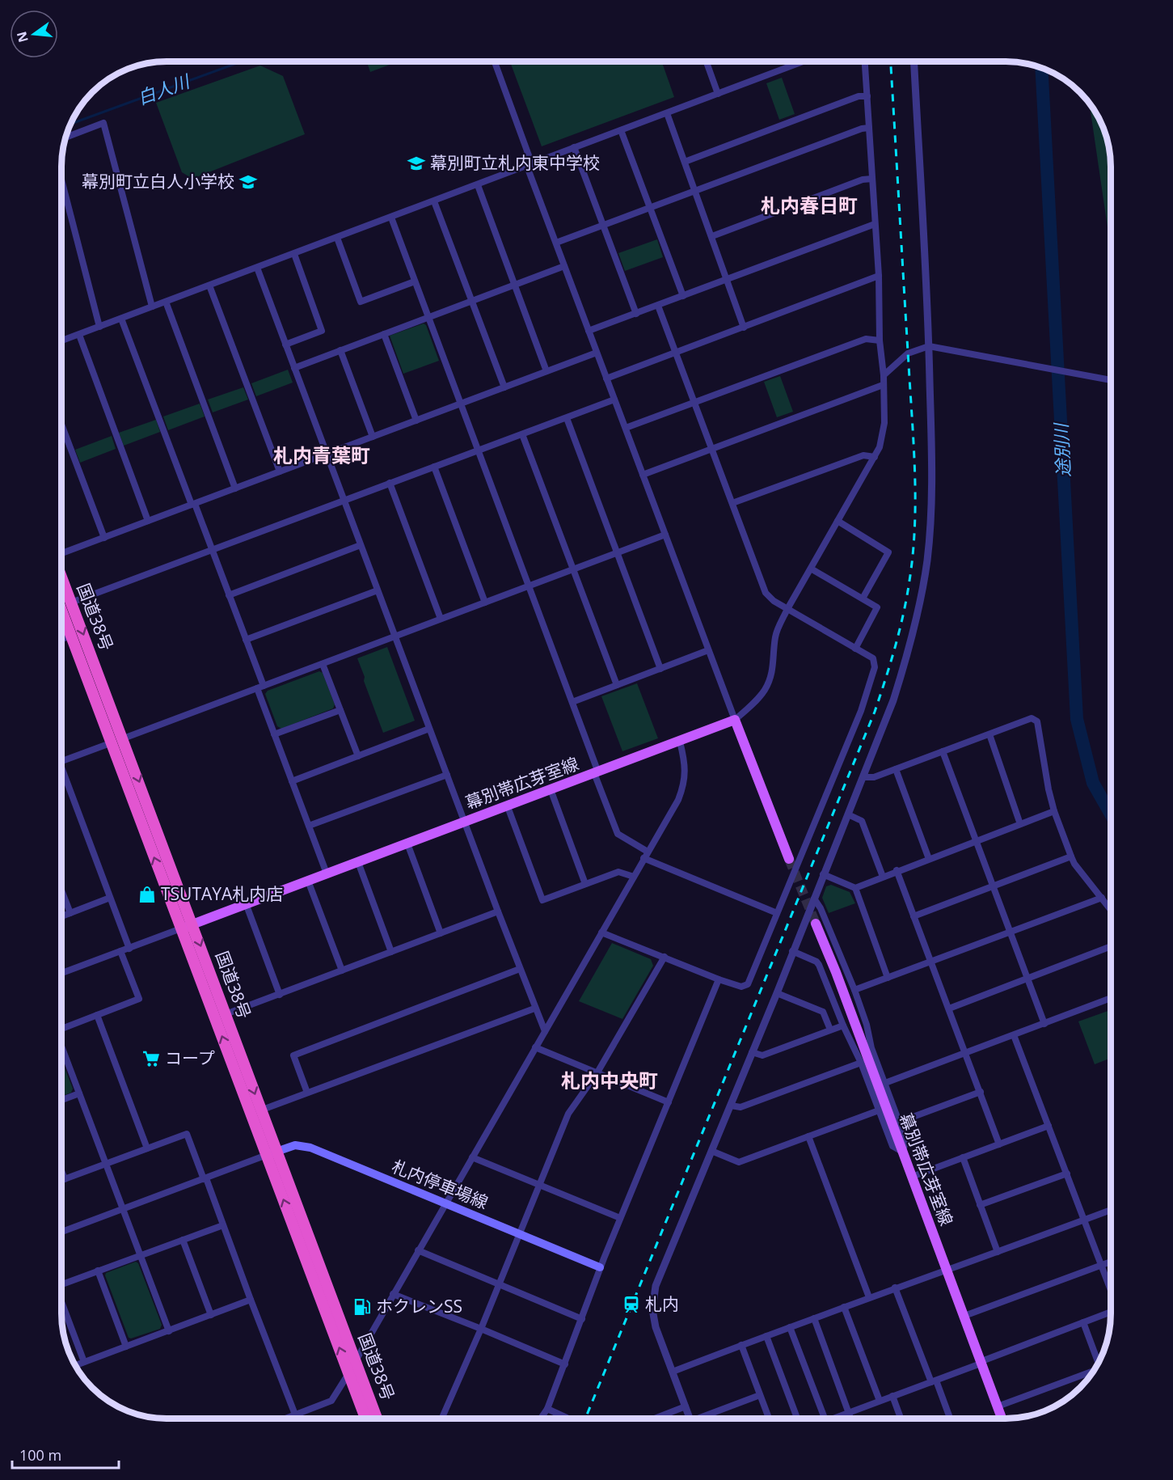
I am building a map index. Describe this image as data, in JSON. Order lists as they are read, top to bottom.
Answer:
{
  "streets": {
    "highway": ["国道38号"],
    "main road": ["幕別帯広芽室線", "札内停車場線"]
  },
  "crossings": [
    ["国道38号", "幕別帯広芽室線"],
    ["国道38号", "札内停車場線"]
  ],
  "districts": ["札内春日町", "札内青葉町", "札内中央町"],
  "water": ["白人川", "途別川"],
  "places": {
    "school or university": ["幕別町立札内東中学校", "幕別町立白人小学校"],
    "shop": ["TSUTAYA札内店"],
    "supermarket": ["コープ"],
    "station": ["札内"],
    "fuel station": ["ホクレンSS"]
  },
  "scale_bar": "100 m",
  "north": "left"
}
